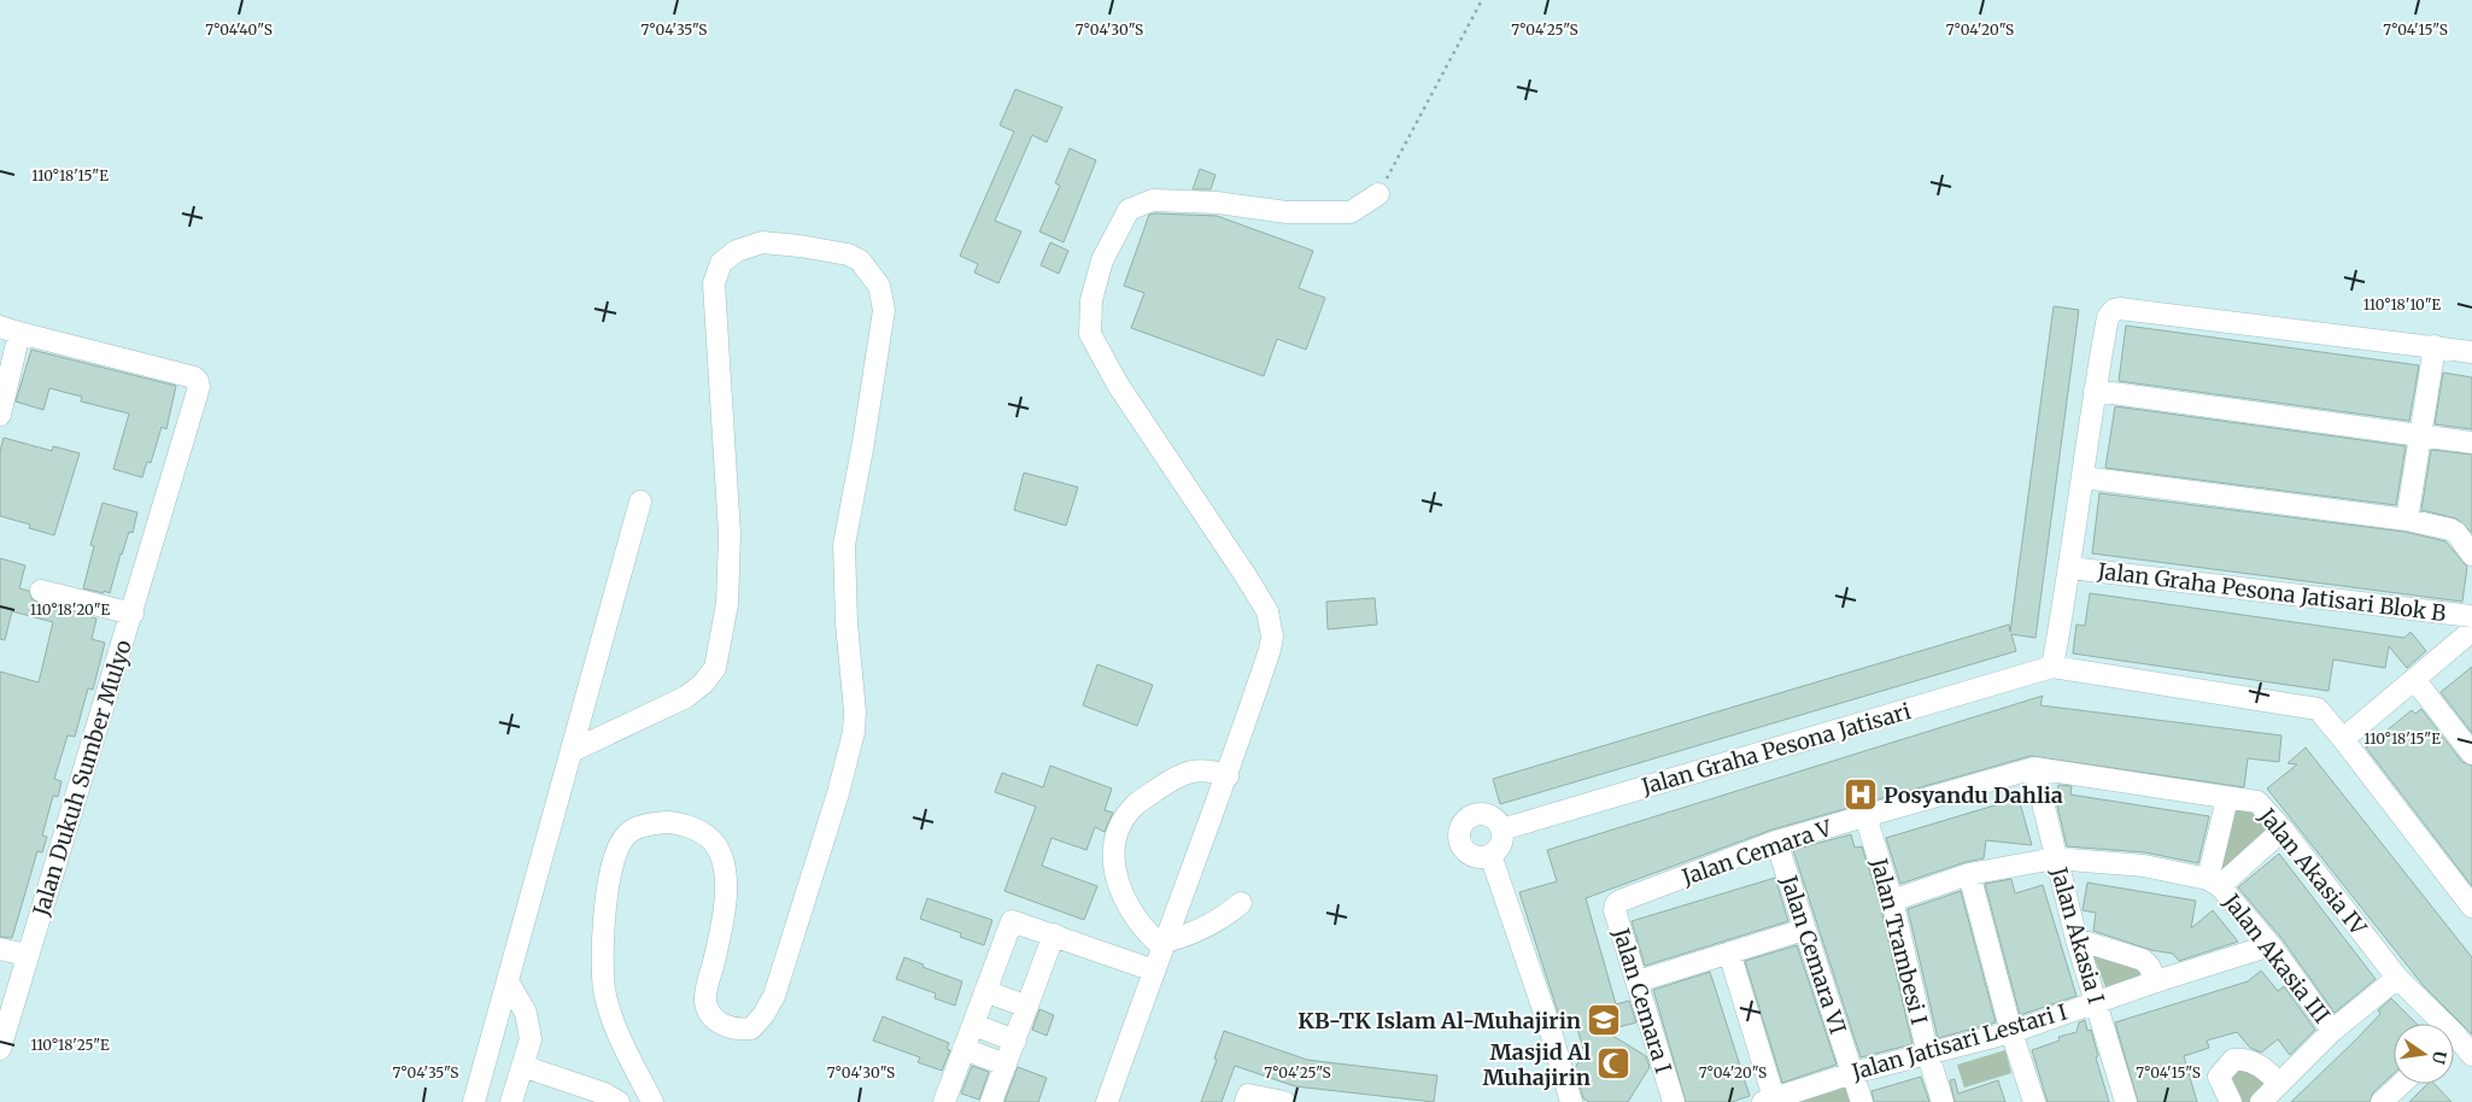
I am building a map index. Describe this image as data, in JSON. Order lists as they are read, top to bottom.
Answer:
{
  "streets": {
    "street": [
      "Jalan Graha Pesona Jatisari Blok B",
      "Jalan Graha Pesona Jatisari",
      "Jalan Dukuh Sumber Mulyo",
      "Jalan Cemara V",
      "Jalan Akasia IV",
      "Jalan Akasia I",
      "Jalan Trambesi I",
      "Jalan Cemara VI",
      "Jalan Akasia III",
      "Jalan Cemara I",
      "Jalan Jatisari Lestari I"
    ]
  },
  "crossings": [
    ["Jalan Cemara V", "Jalan Akasia IV"],
    ["Jalan Cemara V", "Jalan Akasia I"],
    ["Jalan Cemara V", "Jalan Trambesi I"],
    ["Jalan Cemara V", "Jalan Cemara VI"],
    ["Jalan Cemara V", "Jalan Cemara I"],
    ["Jalan Akasia IV", "Jalan Akasia I"],
    ["Jalan Akasia IV", "Jalan Akasia III"],
    ["Jalan Akasia I", "Jalan Akasia III"],
    ["Jalan Akasia I", "Jalan Jatisari Lestari I"],
    ["Jalan Trambesi I", "Jalan Akasia III"],
    ["Jalan Trambesi I", "Jalan Jatisari Lestari I"],
    ["Jalan Cemara VI", "Jalan Jatisari Lestari I"],
    ["Jalan Akasia III", "Jalan Jatisari Lestari I"]
  ],
  "places": {
    "hospital": ["Posyandu Dahlia"],
    "school or university": ["KB-TK Islam Al-Muhajirin"],
    "mosque": ["Masjid Al Muhajirin"]
  },
  "north": "right",
  "coordinates": [
    "7°04'40\"S",
    "7°04'35\"S",
    "7°04'30\"S",
    "7°04'25\"S",
    "7°04'15\"S",
    "7°04'20\"S",
    "110°18'15\"E",
    "110°18'10\"E",
    "110°18'20\"E",
    "110°18'25\"E"
  ]
}
